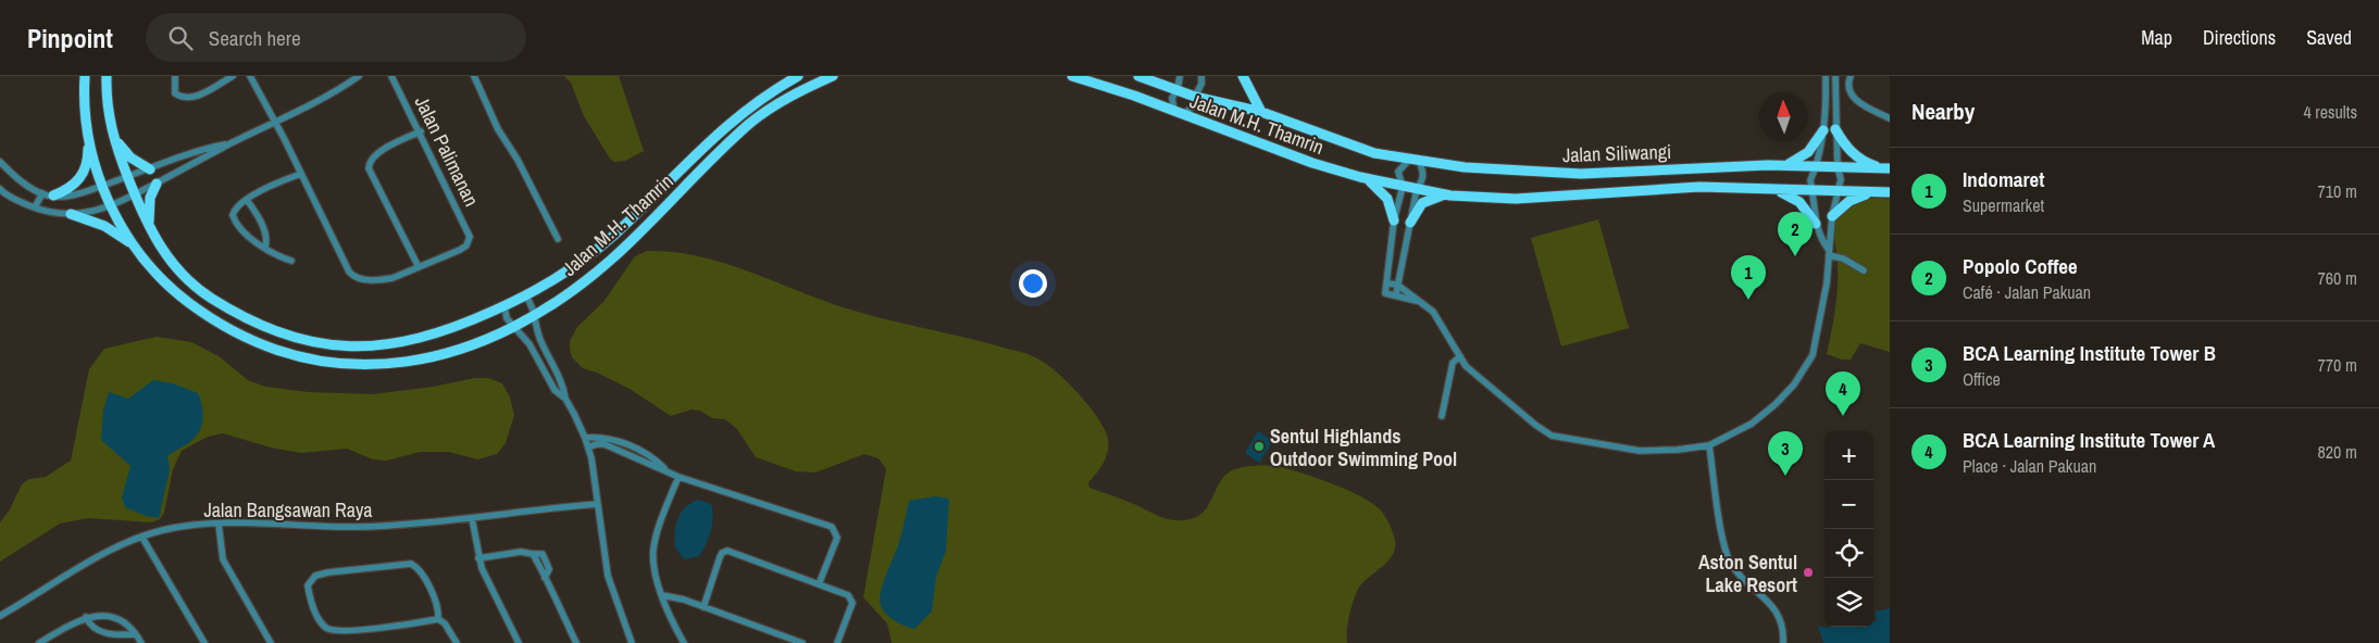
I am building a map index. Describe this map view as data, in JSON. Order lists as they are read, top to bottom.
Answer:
{
  "streets": {
    "main road": ["Jalan M.H. Thamrin", "Jalan Siliwangi"],
    "street": ["Jalan Palimanan", "Jalan Bangsawan Raya"]
  },
  "crossings": [
    ["Jalan M.H. Thamrin", "Jalan Siliwangi"]
  ],
  "places": ["Sentul Highlands Outdoor Swimming Pool", "Aston Sentul Lake Resort"],
  "north": "top",
  "page": {
    "header": "Pinpoint",
    "search": "Search here",
    "nav": ["Map", "Directions", "Saved"],
    "heading": ["Nearby", "4 results"],
    "list": [
      {
        "mark": "1",
        "name": "Indomaret",
        "note": "Supermarket",
        "value": "710 m"
      },
      {
        "mark": "2",
        "name": "Popolo Coffee",
        "note": "Café · Jalan Pakuan",
        "value": "760 m"
      },
      {
        "mark": "3",
        "name": "BCA Learning Institute Tower B",
        "note": "Office",
        "value": "770 m"
      },
      {
        "mark": "4",
        "name": "BCA Learning Institute Tower A",
        "note": "Place · Jalan Pakuan",
        "value": "820 m"
      }
    ],
    "pins": [
      "2",
      "1",
      "4",
      "3"
    ],
    "map_buttons": ["+", "−"]
  }
}
